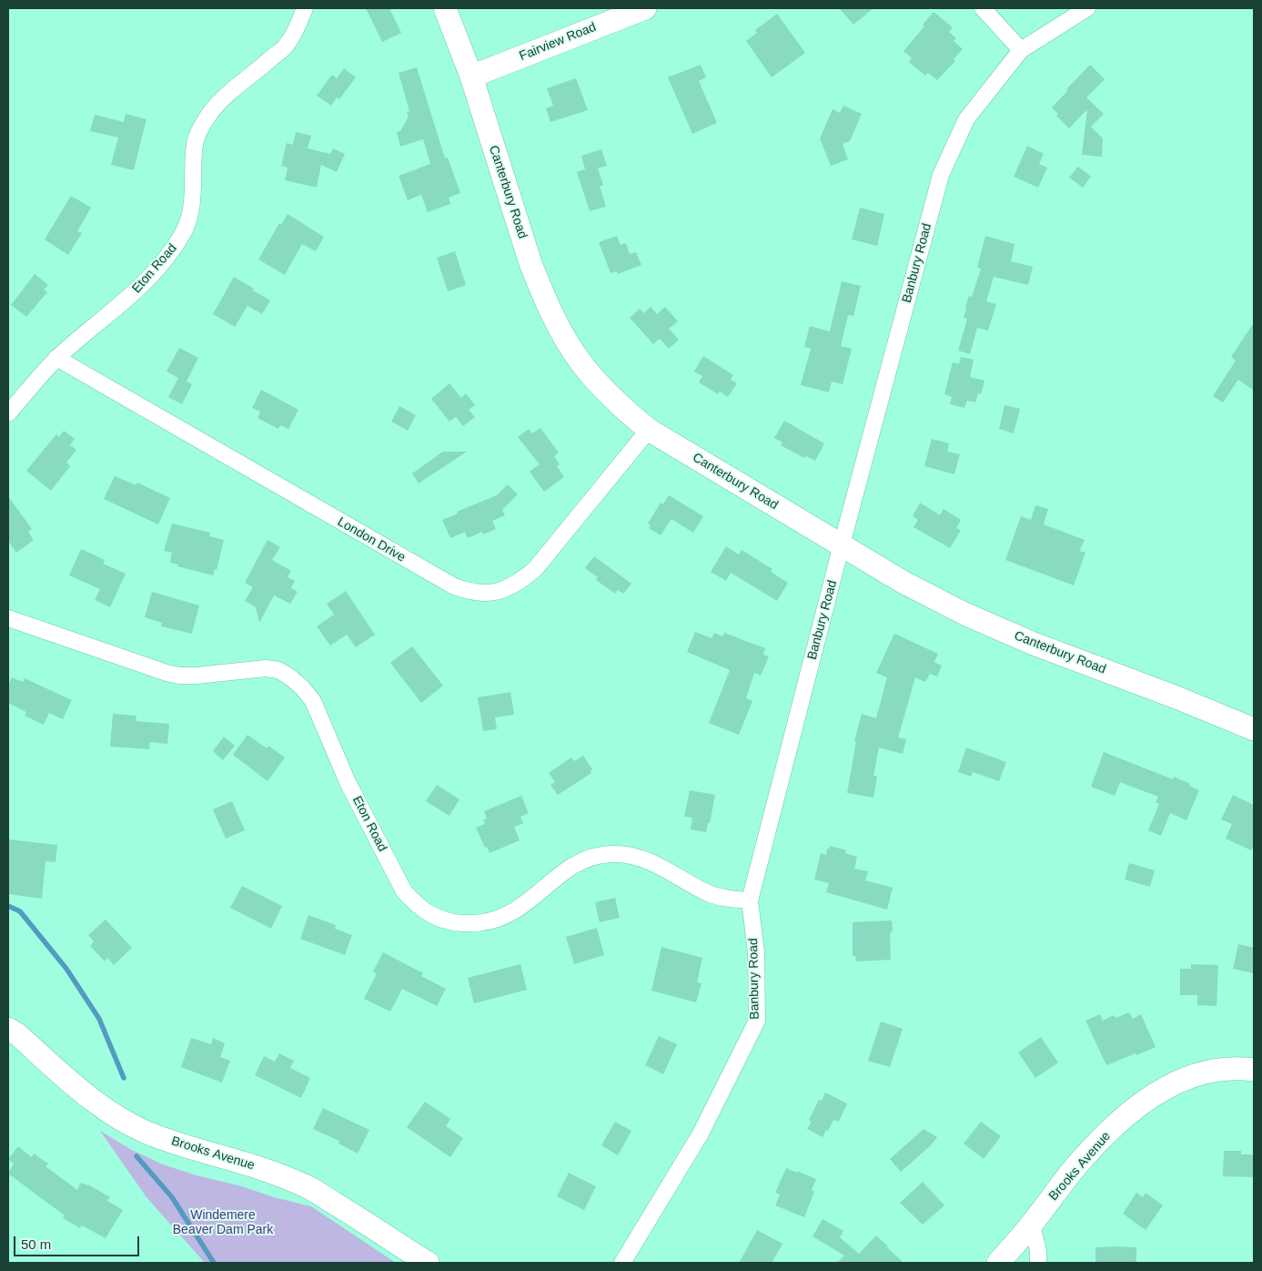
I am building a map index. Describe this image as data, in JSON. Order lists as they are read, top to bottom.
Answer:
{
  "streets": {
    "street": [
      "Fairview Road",
      "Canterbury Road",
      "Banbury Road",
      "Eton Road",
      "London Drive",
      "Brooks Avenue"
    ]
  },
  "crossings": [
    ["Fairview Road", "Canterbury Road"],
    ["Canterbury Road", "Banbury Road"],
    ["Canterbury Road", "London Drive"],
    ["Banbury Road", "Eton Road"],
    ["Eton Road", "London Drive"]
  ],
  "parks": ["Windemere Beaver Dam Park"],
  "scale_bar": "50 m"
}
